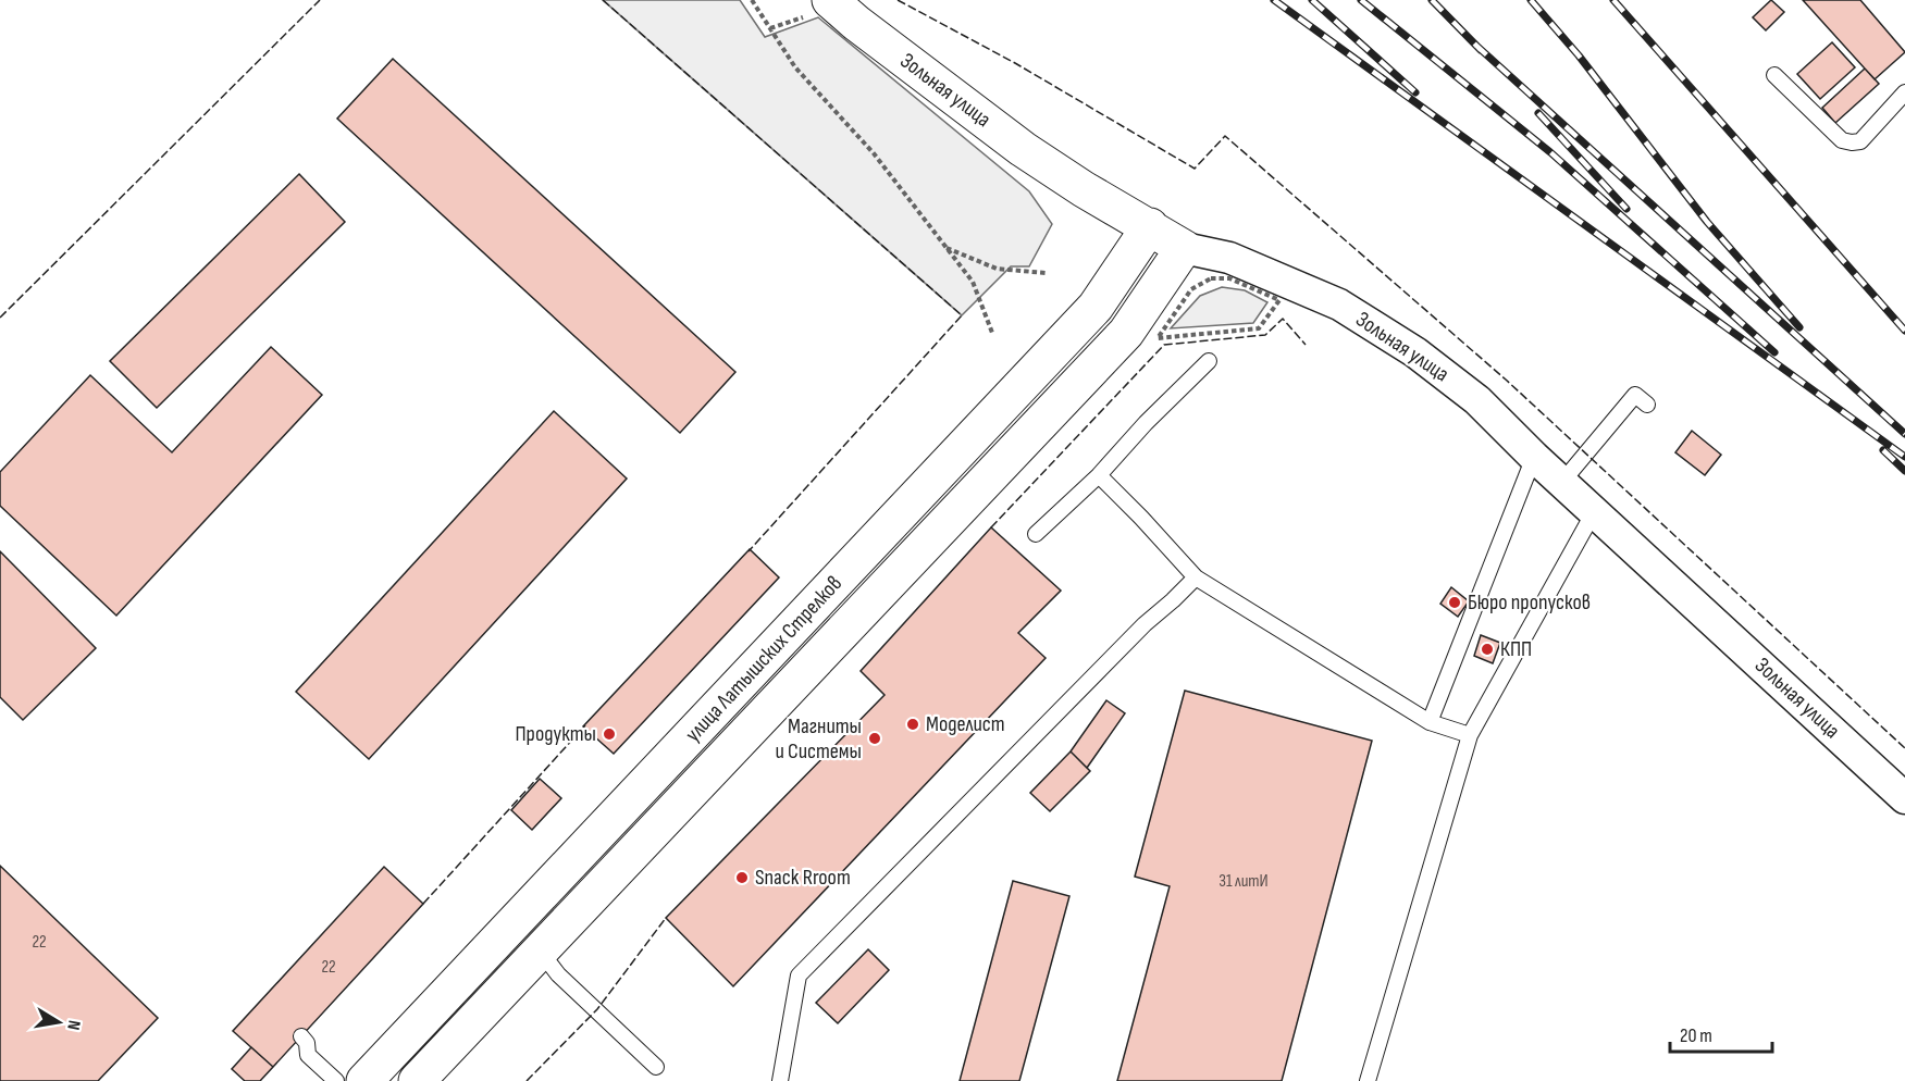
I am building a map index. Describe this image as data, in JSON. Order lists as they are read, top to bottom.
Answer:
{
  "streets": {
    "street": ["Зольная улица", "улица Латышских Стрелков"]
  },
  "crossings": [
    ["Зольная улица", "улица Латышских Стрелков"]
  ],
  "places": [
    "Бюро пропусков",
    "КПП",
    "Моделист",
    "Продукты",
    "Магниты и Системы",
    "Snack Rroom"
  ],
  "house_numbers": ["31 литИ", "22", "22"],
  "scale_bar": "20 m",
  "north": "right"
}
